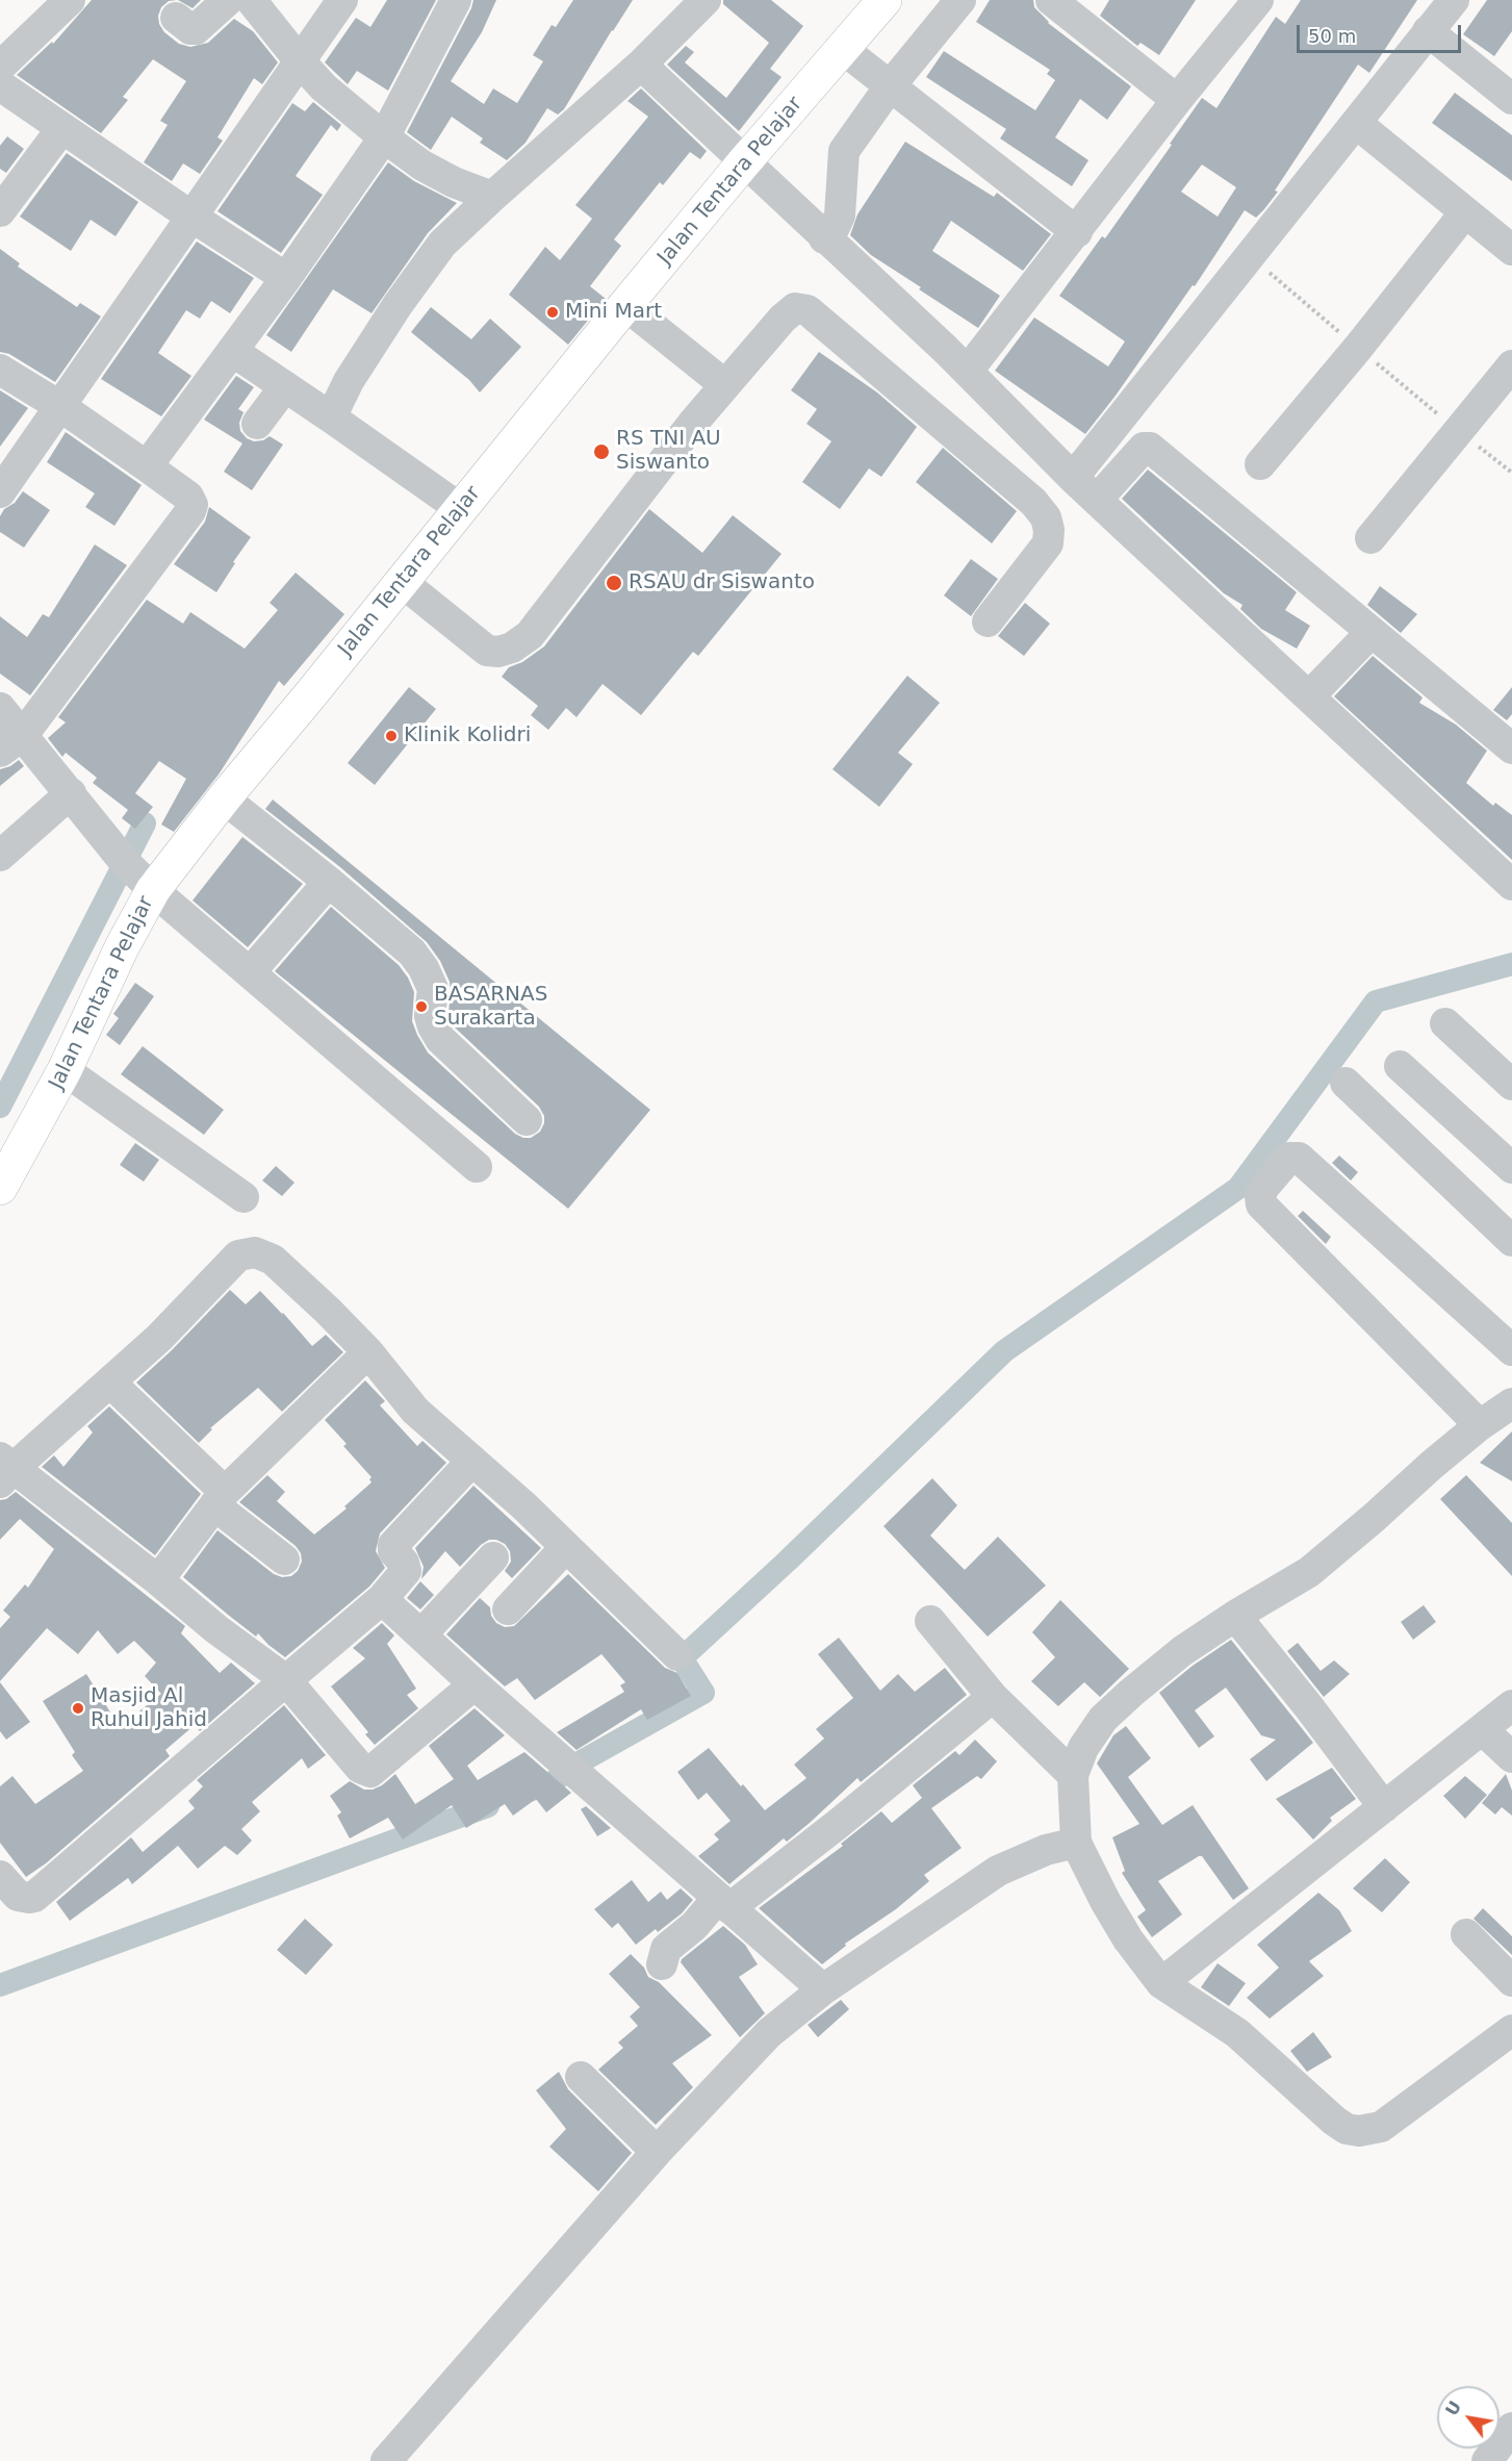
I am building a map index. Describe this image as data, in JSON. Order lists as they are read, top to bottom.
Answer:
{
  "streets": {
    "main road": ["Jalan Tentara Pelajar"]
  },
  "places": [
    "Mini Mart",
    "RS TNI AU Siswanto",
    "RSAU dr Siswanto",
    "Klinik Kolidri",
    "BASARNAS Surakarta",
    "Masjid Al Ruhul Jahid"
  ],
  "scale_bar": "50 m",
  "north": "top left"
}
